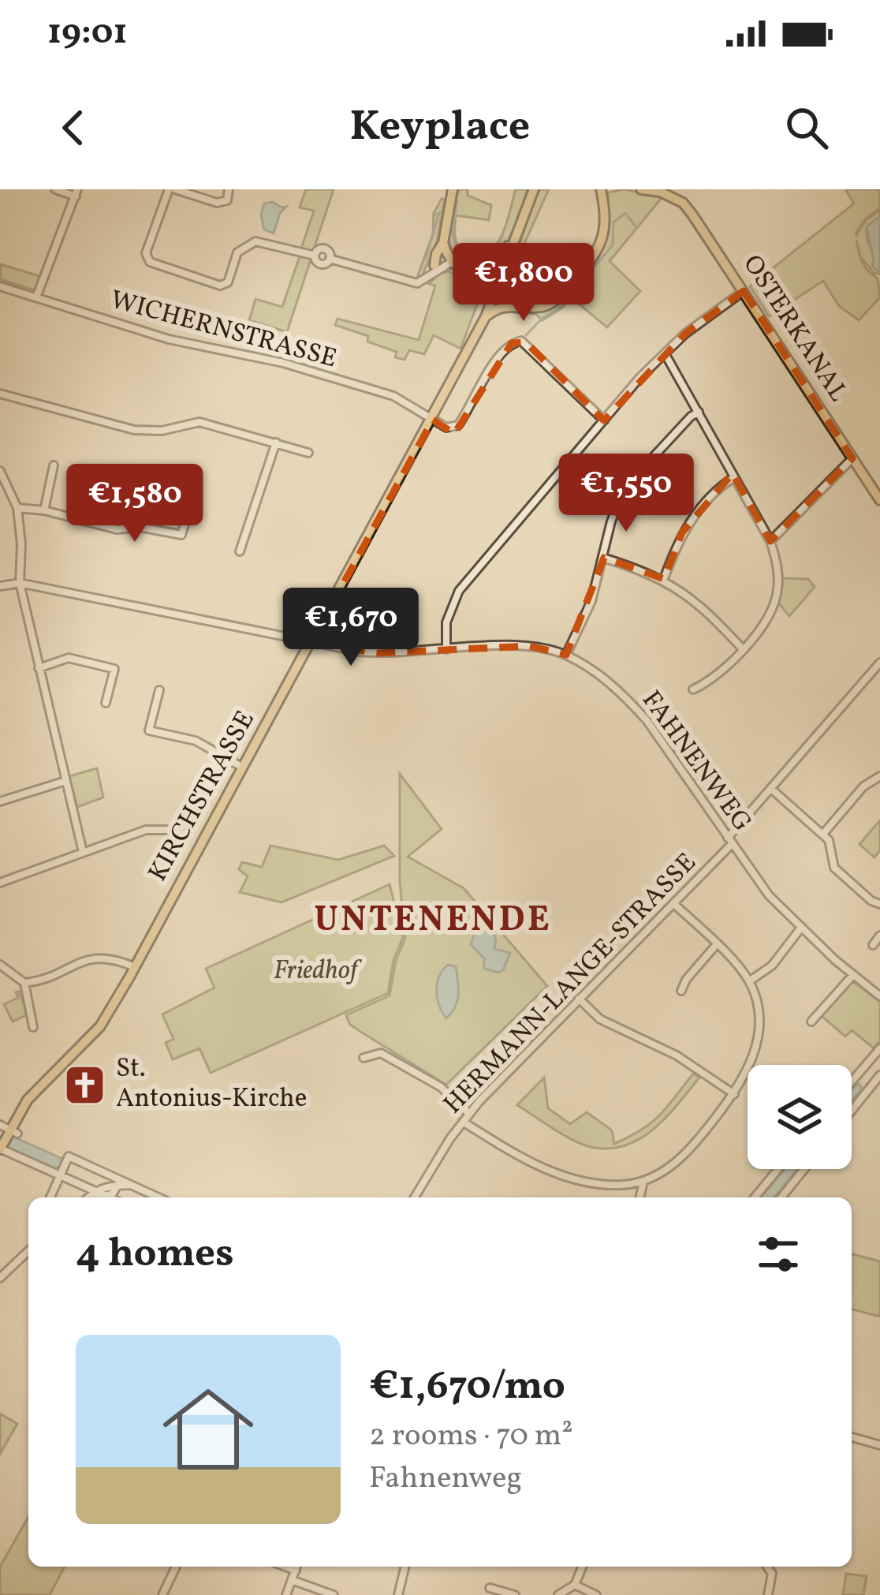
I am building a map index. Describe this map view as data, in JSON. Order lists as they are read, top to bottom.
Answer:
{
  "streets": {
    "main road": ["OSTERKANAL", "KIRCHSTRASSE"],
    "street": ["WICHERNSTRASSE", "FAHNENWEG", "HERMANN-LANGE-STRASSE"]
  },
  "crossings": [
    ["WICHERNSTRASSE", "KIRCHSTRASSE"],
    ["FAHNENWEG", "KIRCHSTRASSE"],
    ["FAHNENWEG", "HERMANN-LANGE-STRASSE"]
  ],
  "districts": ["UNTENENDE"],
  "parks": ["Friedhof"],
  "places": {
    "church": ["St. Antonius-Kirche"]
  },
  "page": {
    "status": "19:01",
    "header": "Keyplace",
    "price": [
      "€1,800",
      "€1,550",
      "€1,580",
      "€1,670"
    ],
    "heading": "4 homes",
    "list": [
      {
        "name": "€1,670/mo",
        "note": "2 rooms · 70 m² · Fahnenweg"
      }
    ]
  }
}
